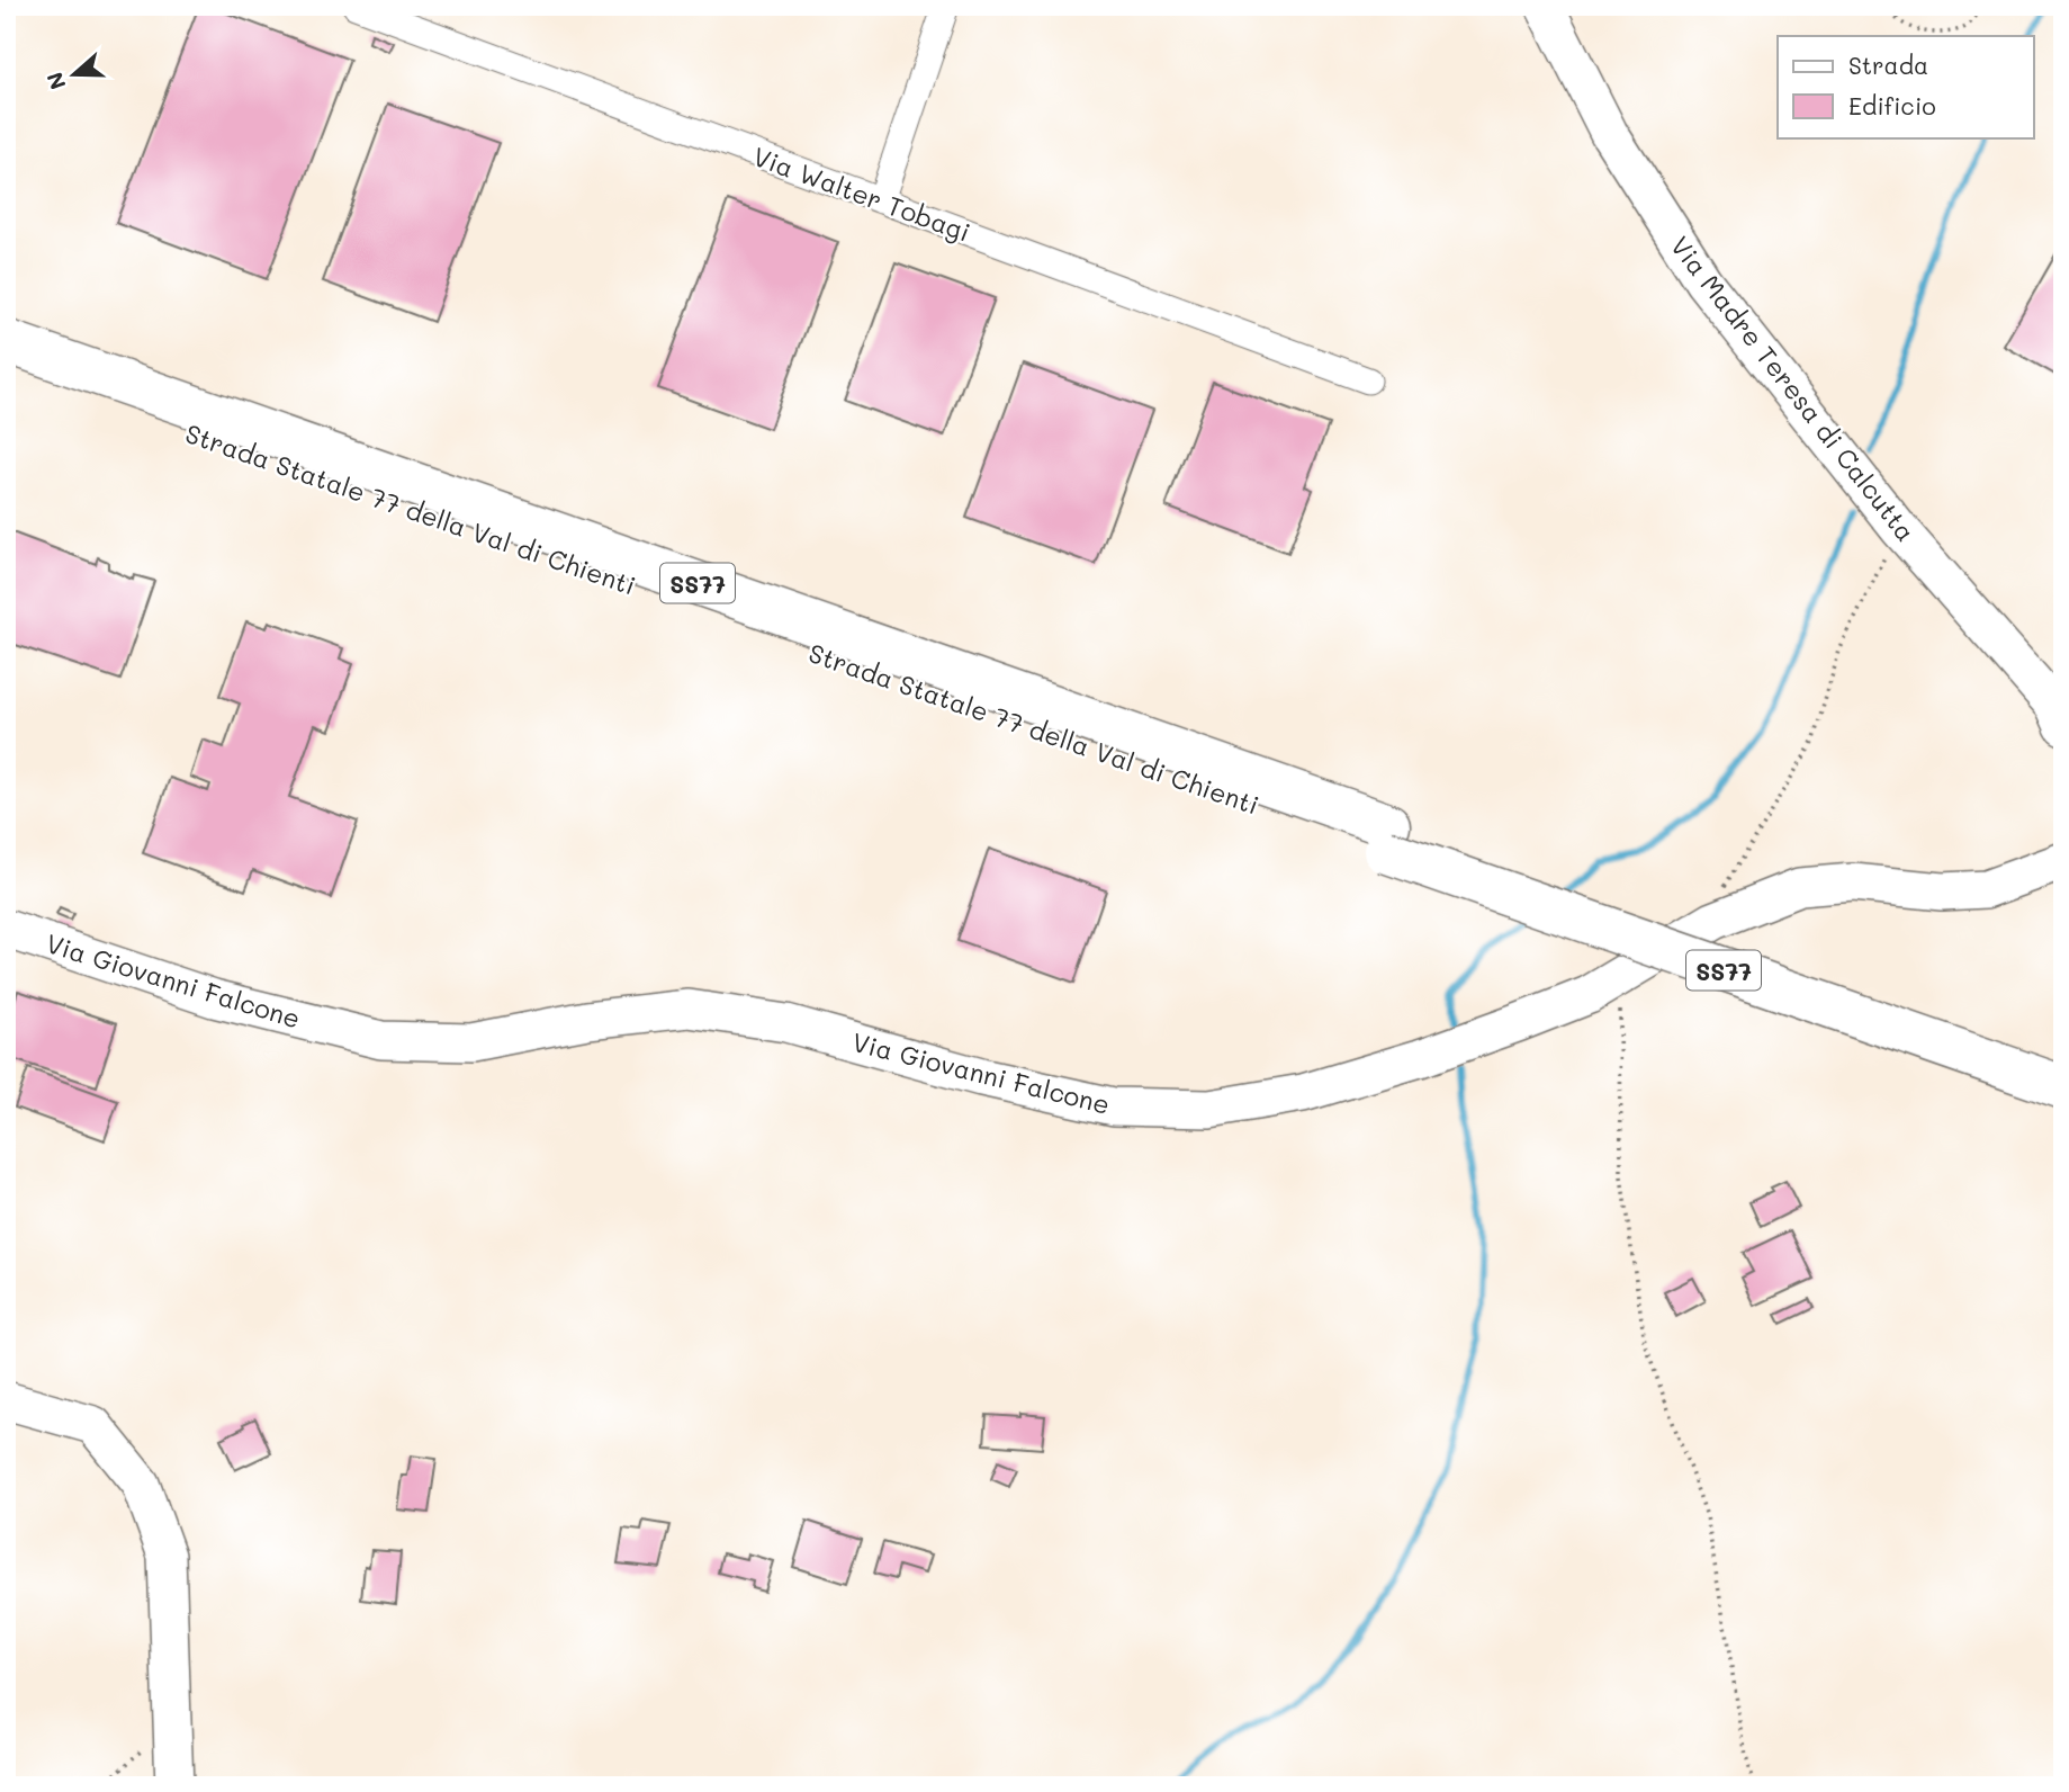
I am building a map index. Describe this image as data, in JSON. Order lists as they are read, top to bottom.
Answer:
{
  "streets": {
    "highway": ["Strada Statale 77 della Val di Chienti", "SS77"],
    "street": ["Via Walter Tobagi", "Via Madre Teresa di Calcutta", "Via Giovanni Falcone"]
  },
  "legend": ["Strada", "Edificio"],
  "north": "left"
}
